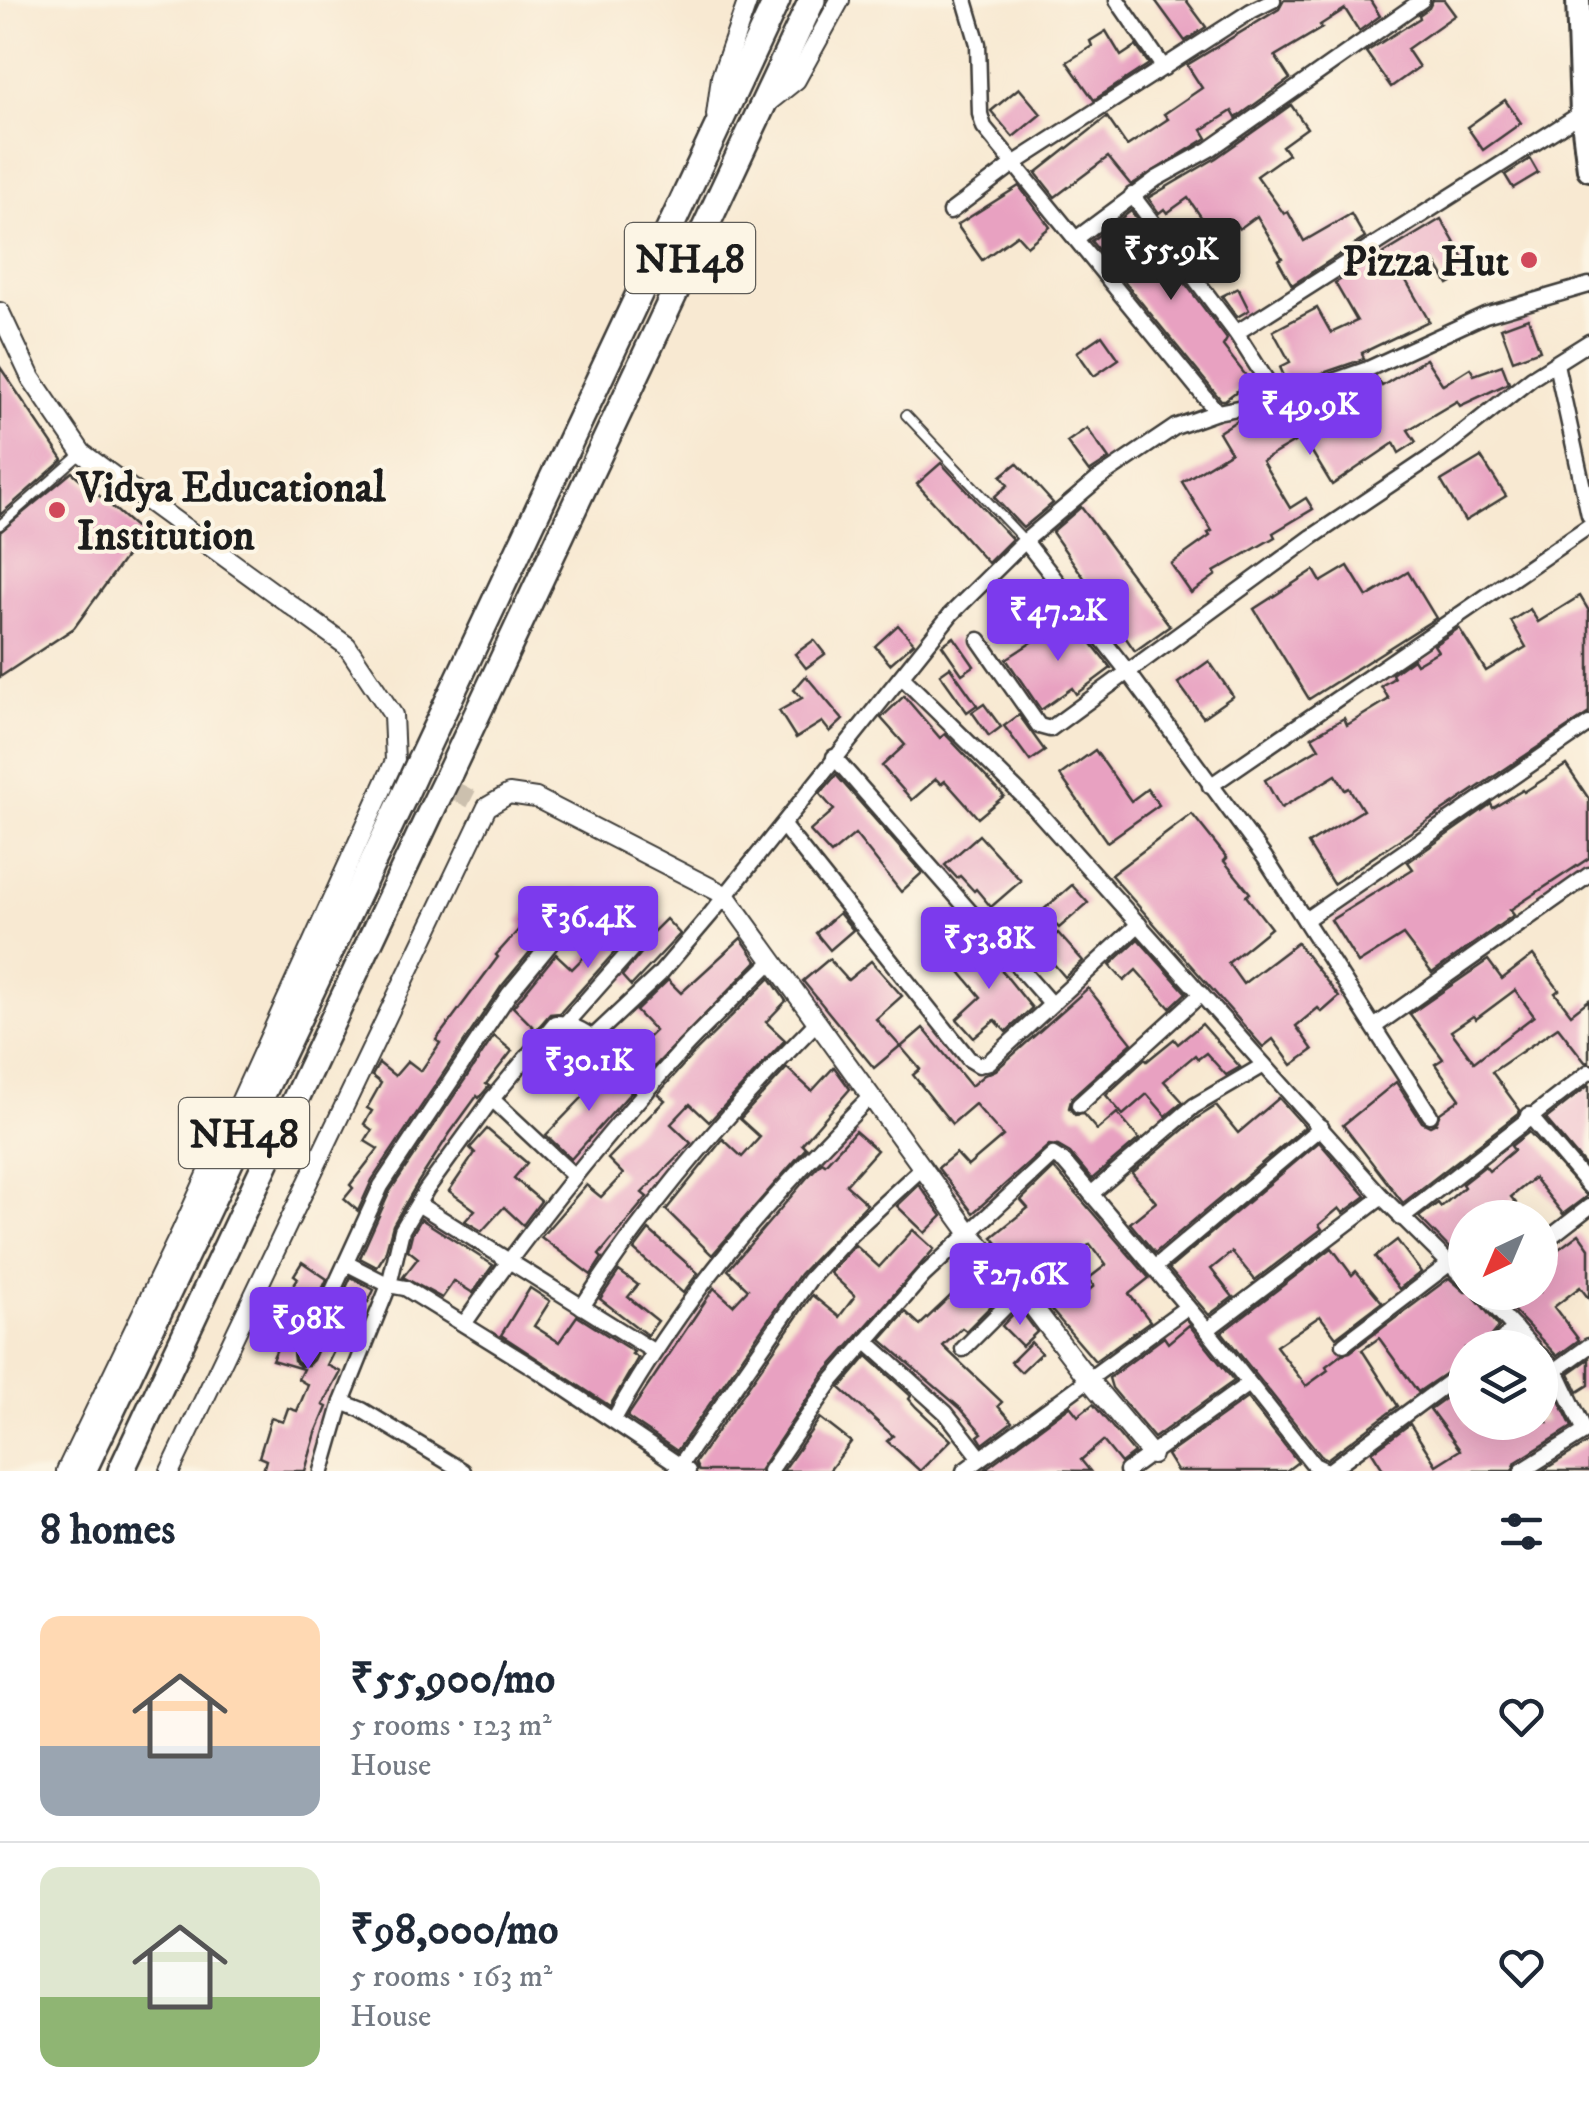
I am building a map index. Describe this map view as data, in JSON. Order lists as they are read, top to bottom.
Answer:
{
  "streets": {
    "highway": ["NH48"]
  },
  "places": ["Pizza Hut", "Vidya Educational Institution"],
  "north": "bottom left",
  "page": {
    "price": [
      "₹55.9K",
      "₹49.9K",
      "₹47.2K",
      "₹36.4K",
      "₹53.8K",
      "₹30.1K",
      "₹27.6K",
      "₹98K"
    ],
    "heading": "8 homes",
    "list": [
      {
        "name": "₹55,900/mo",
        "note": "5 rooms · 123 m² · House"
      },
      {
        "name": "₹98,000/mo",
        "note": "5 rooms · 163 m² · House"
      }
    ]
  }
}
